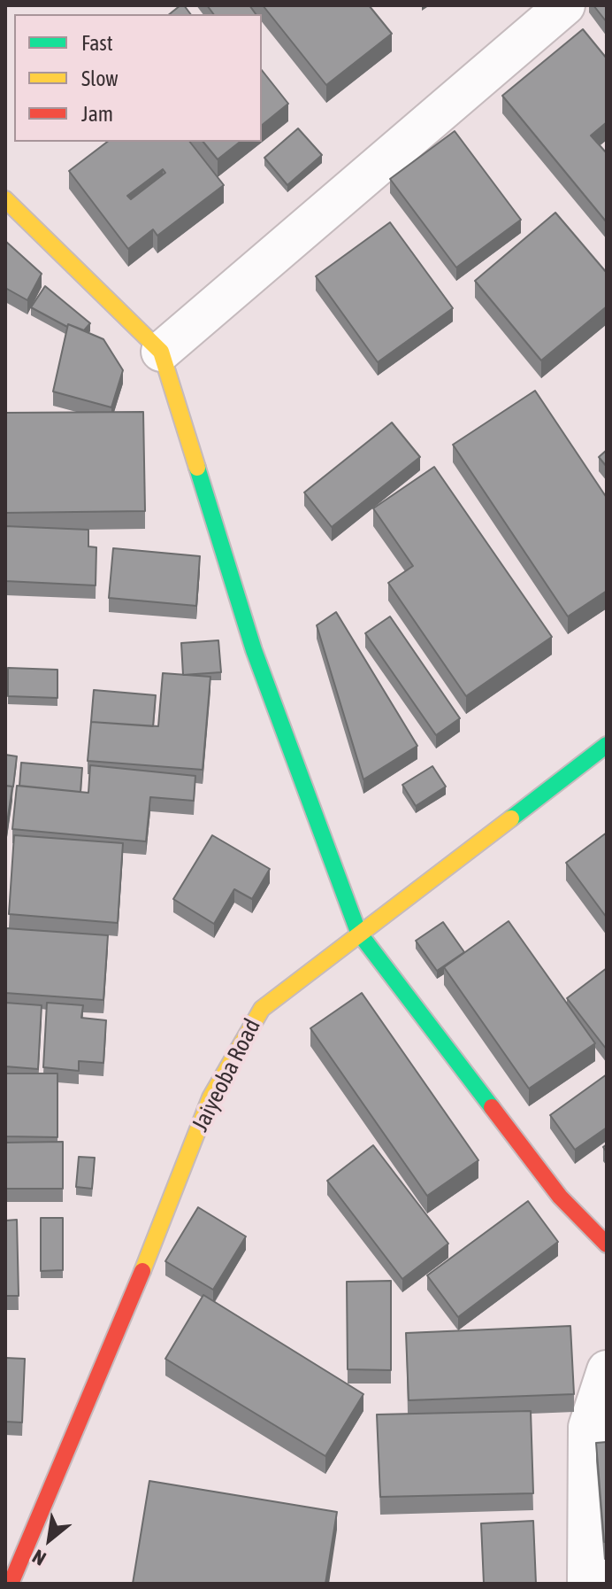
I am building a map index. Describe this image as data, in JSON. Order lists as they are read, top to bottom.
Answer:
{
  "streets": {
    "street": ["Jaiyeoba Road"]
  },
  "legend": ["Fast", "Slow", "Jam"],
  "north": "bottom left"
}
